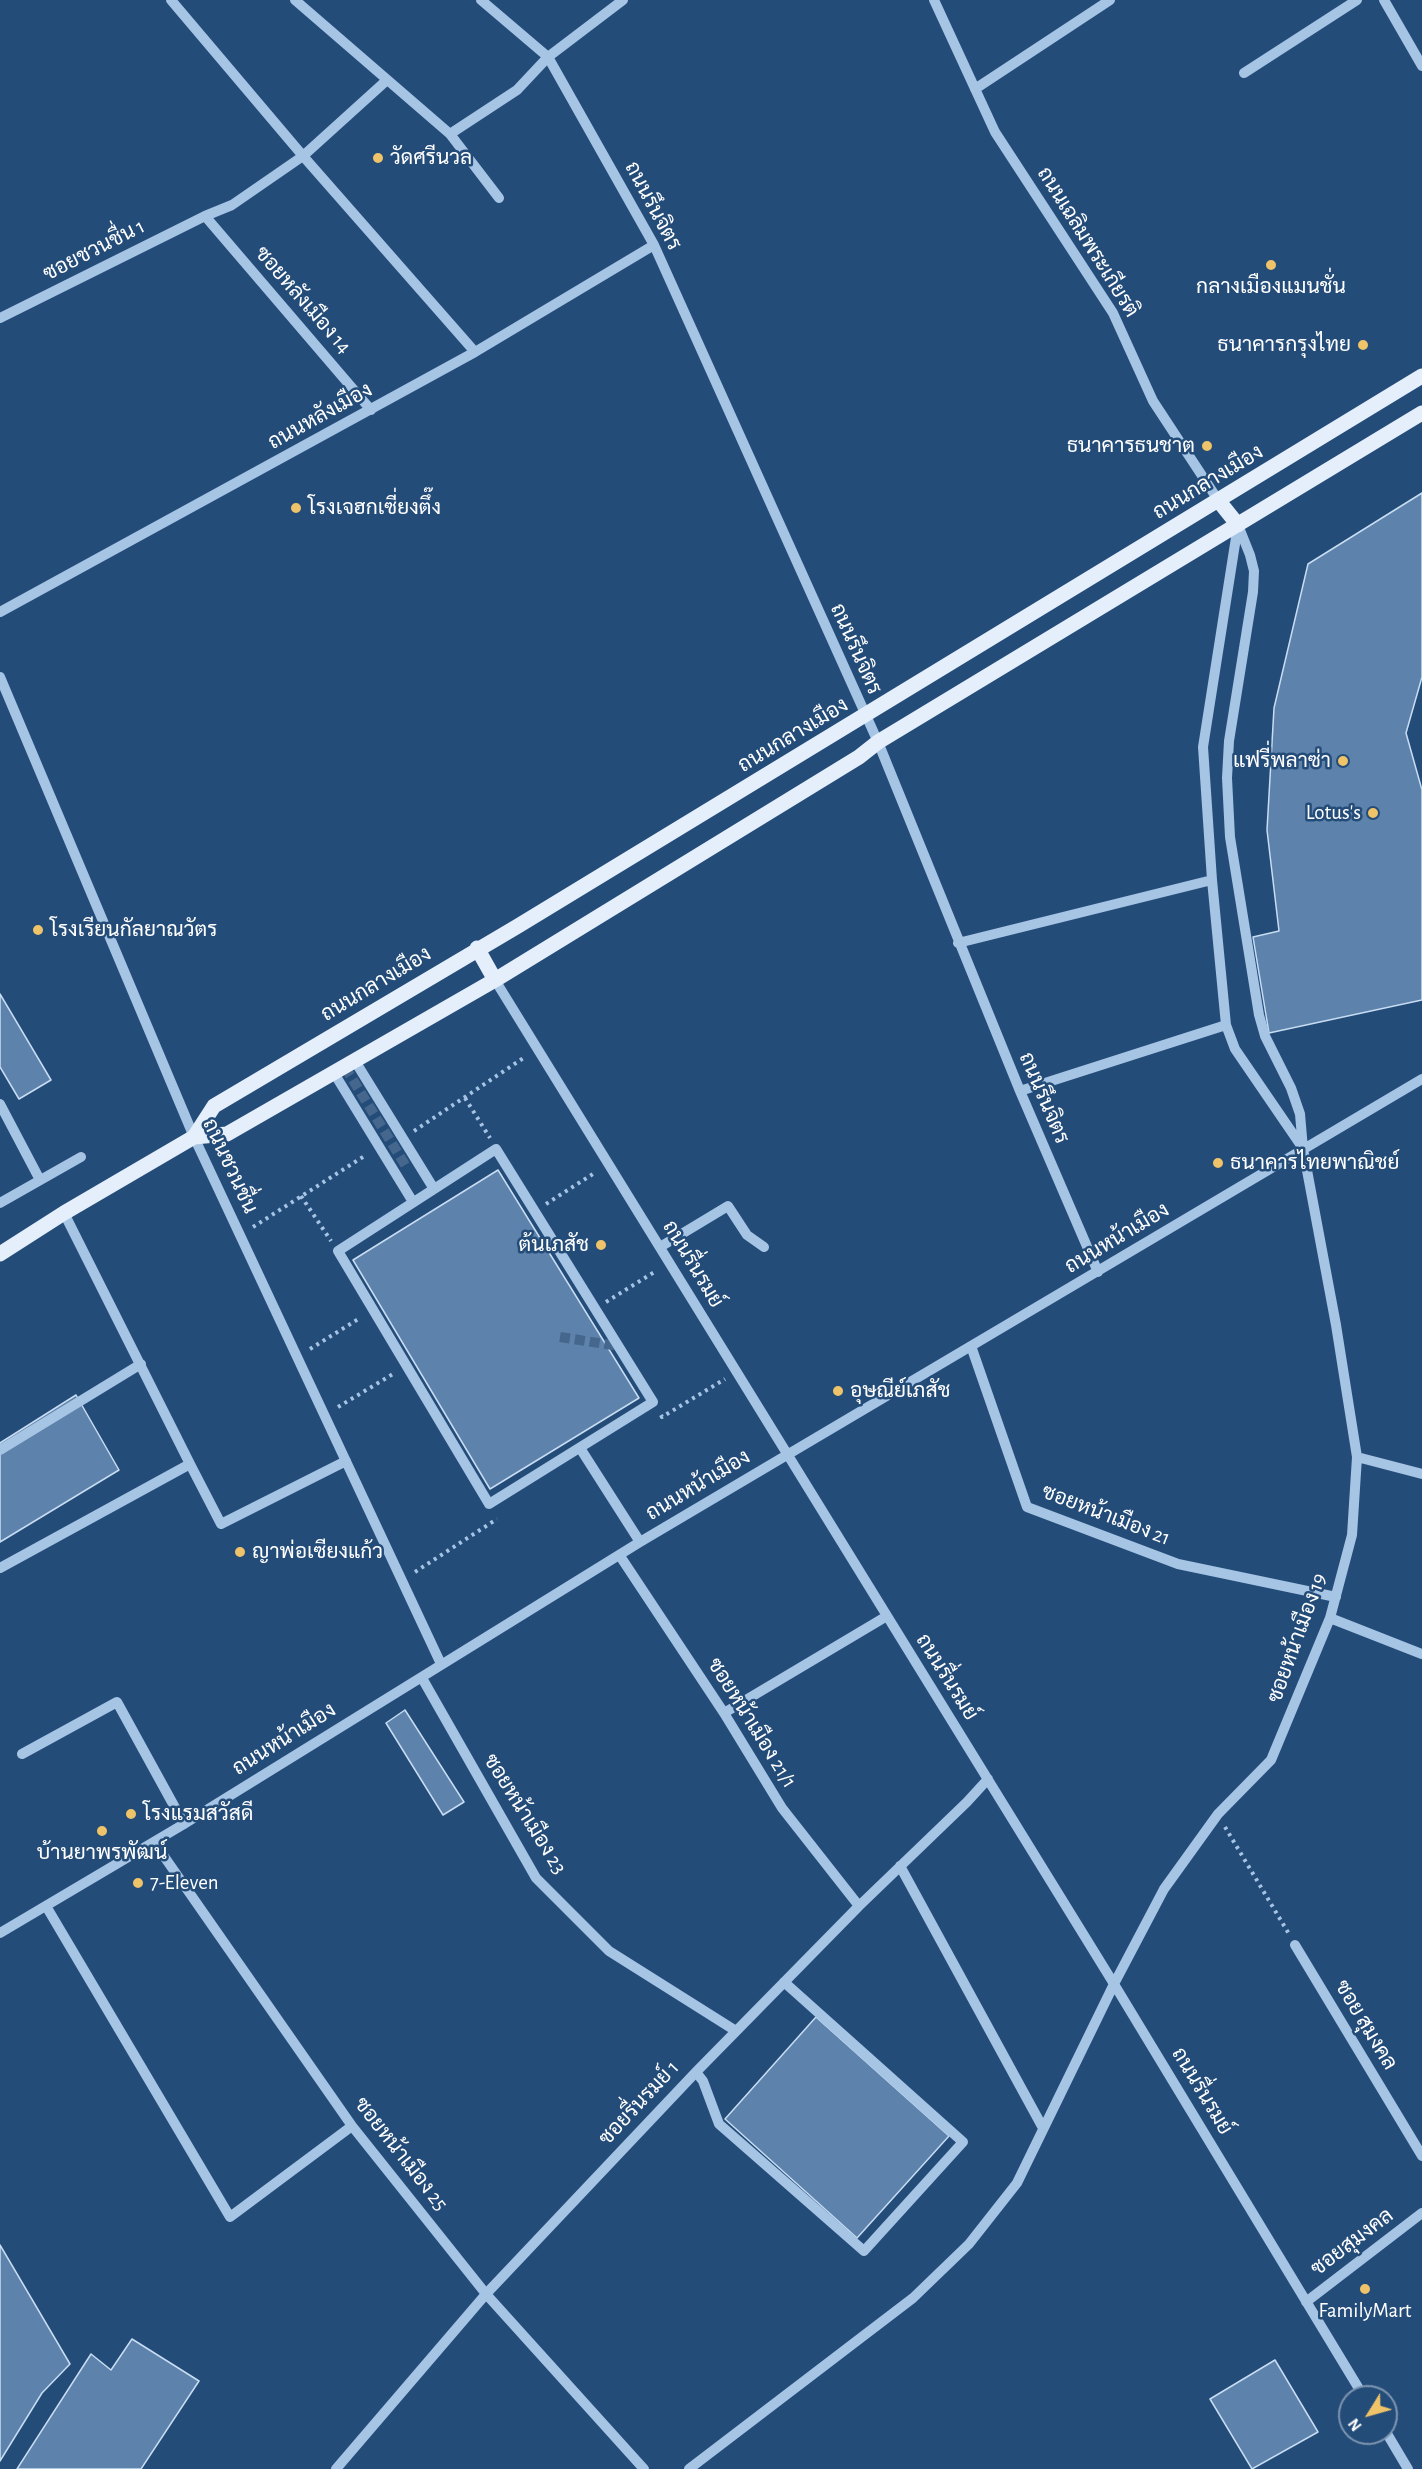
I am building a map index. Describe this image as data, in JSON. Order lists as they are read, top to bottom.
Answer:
{
  "streets": {
    "main road": ["ถนนกลางเมือง"],
    "street": [
      "ถนนรึนจิตร",
      "ถนนเฉลิมพระเกียรติ",
      "ซอยชวนชื่น 1",
      "ซอยหลังเมือง 14",
      "ถนนหลังเมือง",
      "ถนนชวนชื่น",
      "ถนนหน้าเมือง",
      "ถนนรื่นรมย์",
      "ซอยหน้าเมือง 21",
      "ซอยหน้าเมือง 19",
      "ซอยหน้าเมือง 21/1",
      "ซอยหน้าเมือง 23",
      "ซอย สุมงคล",
      "ซอยรื่นรมย์ 1",
      "ซอยหน้าเมือง 25",
      "ซอยสุมงคล"
    ]
  },
  "crossings": [
    ["ถนนรึนจิตร", "ถนนหลังเมือง"],
    ["ถนนรึนจิตร", "ถนนกลางเมือง"],
    ["ถนนรึนจิตร", "ถนนหน้าเมือง"],
    ["ถนนเฉลิมพระเกียรติ", "ถนนกลางเมือง"],
    ["ซอยชวนชื่น 1", "ซอยหลังเมือง 14"],
    ["ซอยหลังเมือง 14", "ถนนหลังเมือง"],
    ["ถนนกลางเมือง", "ถนนชวนชื่น"],
    ["ถนนกลางเมือง", "ถนนรื่นรมย์"],
    ["ถนนกลางเมือง", "ซอยหน้าเมือง 19"],
    ["ถนนชวนชื่น", "ถนนหน้าเมือง"],
    ["ถนนหน้าเมือง", "ถนนรื่นรมย์"],
    ["ถนนหน้าเมือง", "ซอยหน้าเมือง 21"],
    ["ถนนหน้าเมือง", "ซอยหน้าเมือง 19"],
    ["ถนนหน้าเมือง", "ซอยหน้าเมือง 21/1"],
    ["ถนนหน้าเมือง", "ซอยหน้าเมือง 23"],
    ["ถนนหน้าเมือง", "ซอยหน้าเมือง 25"],
    ["ถนนรื่นรมย์", "ซอยหน้าเมือง 19"],
    ["ถนนรื่นรมย์", "ซอยรื่นรมย์ 1"],
    ["ถนนรื่นรมย์", "ซอยสุมงคล"],
    ["ซอยหน้าเมือง 21", "ซอยหน้าเมือง 19"],
    ["ซอยหน้าเมือง 21/1", "ซอยรื่นรมย์ 1"],
    ["ซอยหน้าเมือง 23", "ซอยรื่นรมย์ 1"],
    ["ซอยรื่นรมย์ 1", "ซอยหน้าเมือง 25"]
  ],
  "places": [
    "วัดศรีนวล",
    "กลางเมืองแมนชั่น",
    "ธนาคารกรุงไทย",
    "ธนาคารธนชาต",
    "โรงเจฮกเซี่ยงตึ๊ง",
    "แฟรี่พลาซ่า",
    "Lotus's",
    "โรงเรียนกัลยาณวัตร",
    "ธนาคารไทยพาณิชย์",
    "ต้นเภสัช",
    "อุษณีย์เภสัช",
    "ญาพ่อเซียงแก้ว",
    "โรงแรมสวัสดี",
    "บ้านยาพรพัฒน์",
    "7-Eleven",
    "FamilyMart"
  ],
  "north": "bottom left"
}
